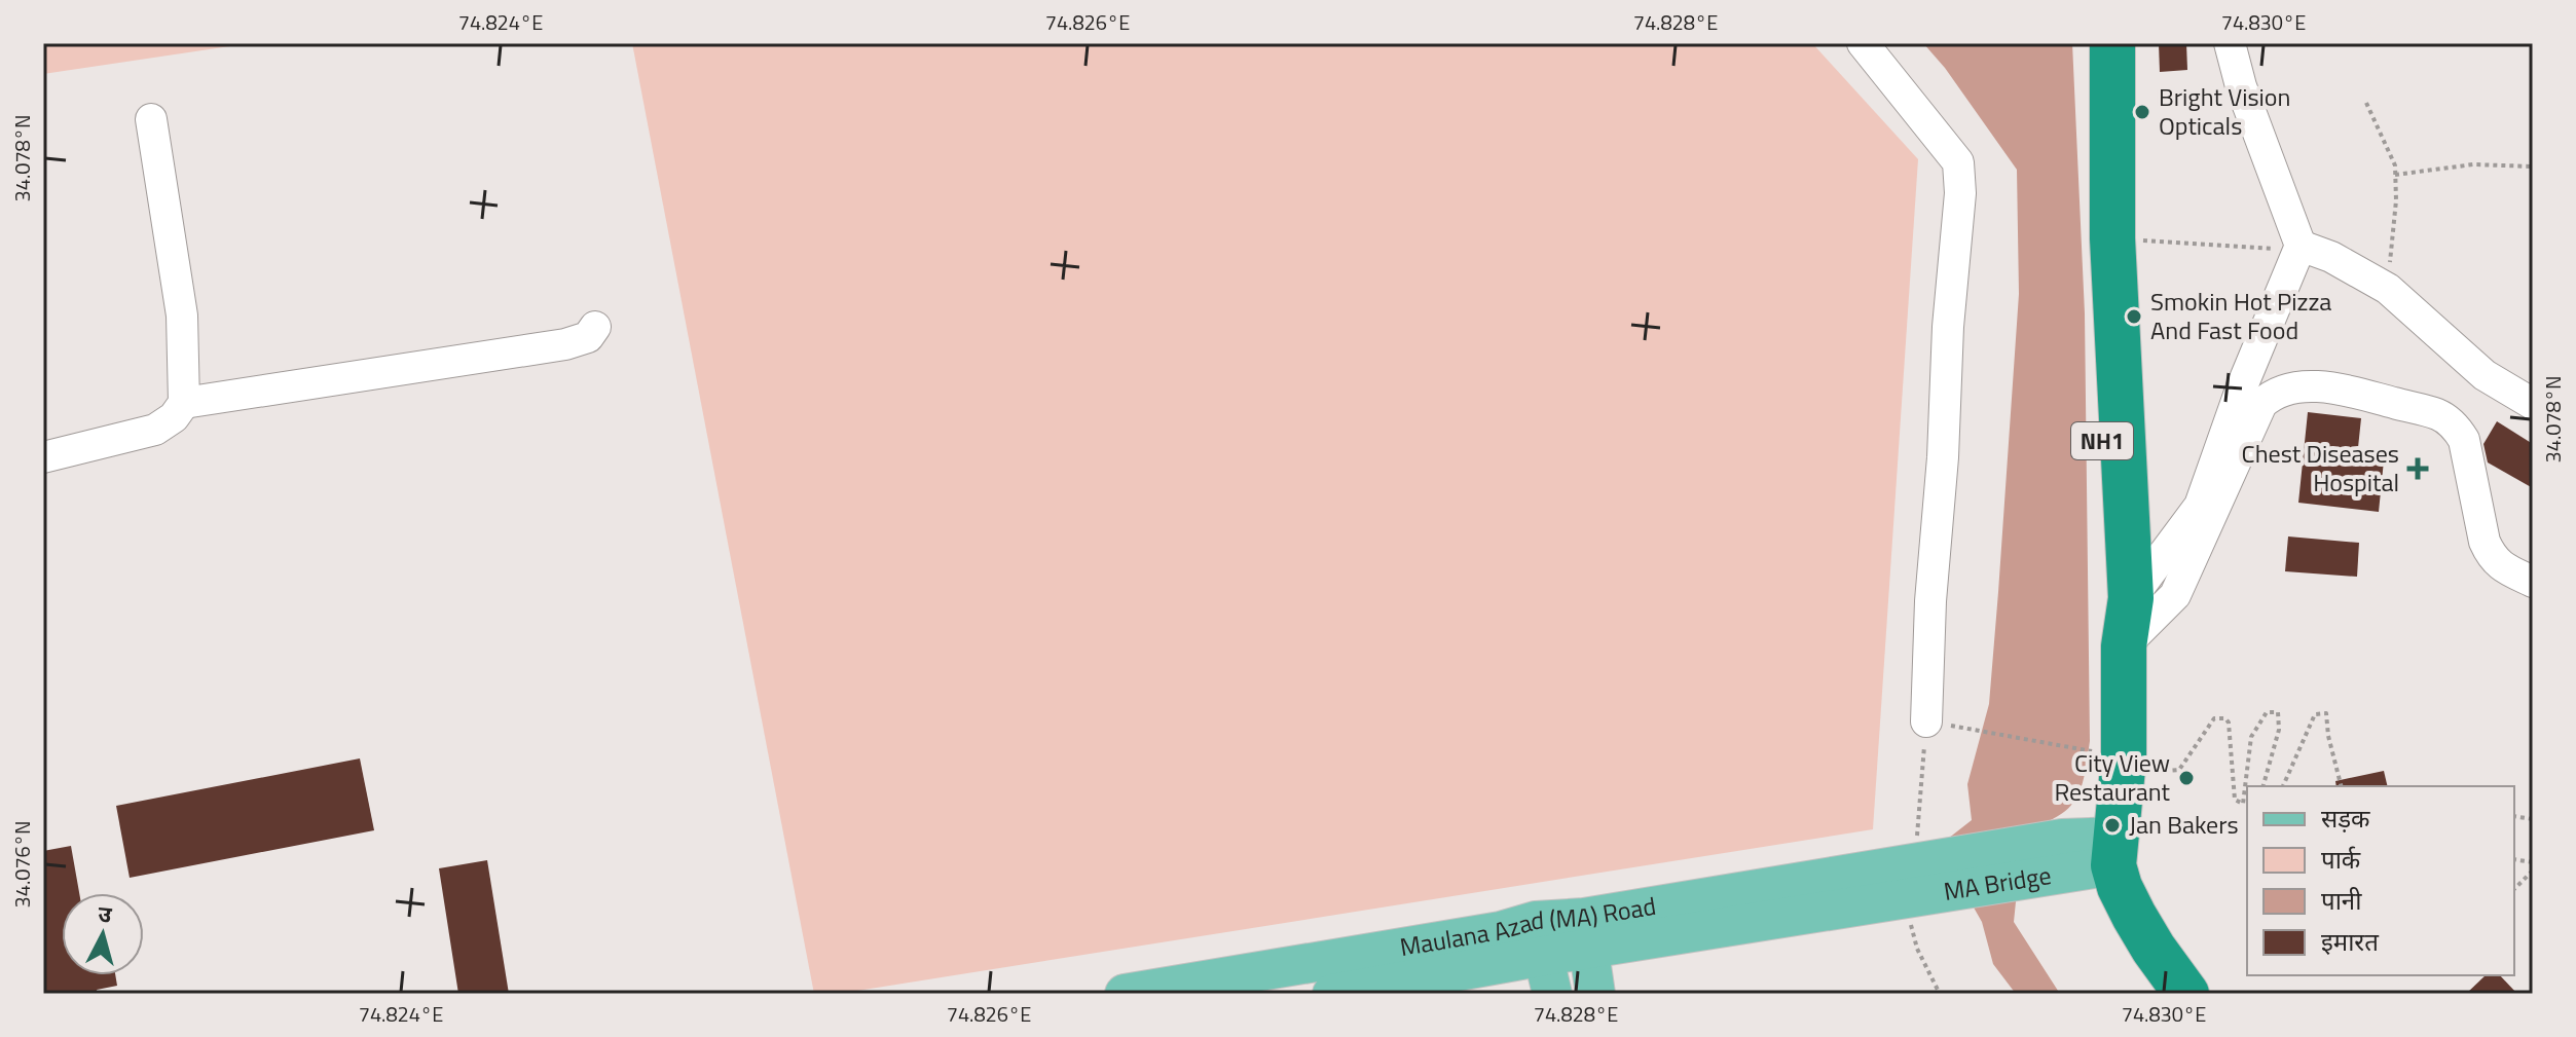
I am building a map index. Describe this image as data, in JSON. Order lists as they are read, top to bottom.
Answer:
{
  "streets": {
    "highway": ["NH1"],
    "main road": ["MA Bridge", "Maulana Azad (MA) Road"]
  },
  "crossings": [
    ["NH1", "MA Bridge"],
    ["MA Bridge", "Maulana Azad (MA) Road"]
  ],
  "places": {
    "other": [
      "Bright Vision Opticals",
      "Smokin Hot Pizza And Fast Food",
      "City View Restaurant",
      "Jan Bakers"
    ],
    "health": ["Chest Diseases Hospital"]
  },
  "legend": [
    "सड़क",
    "पार्क",
    "पानी",
    "इमारत"
  ],
  "north": "top",
  "coordinates": [
    "74.824°E",
    "74.826°E",
    "74.828°E",
    "74.830°E",
    "34.078°N",
    "34.076°N"
  ]
}
